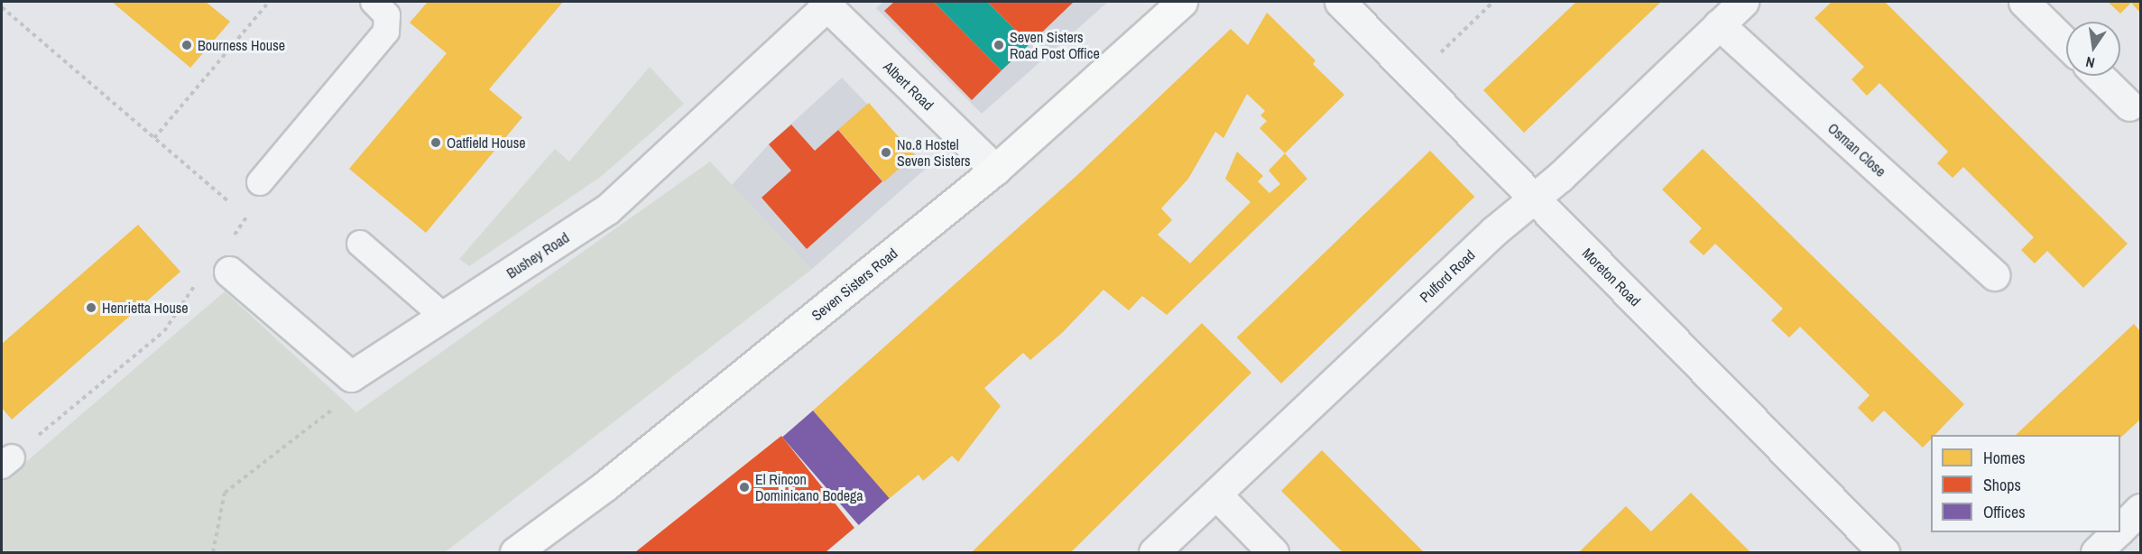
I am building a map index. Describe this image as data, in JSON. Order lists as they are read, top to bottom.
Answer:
{
  "streets": {
    "highway": ["Seven Sisters Road"],
    "street": [
      "Albert Road",
      "Osman Close",
      "Bushey Road",
      "Pulford Road",
      "Moreton Road"
    ]
  },
  "crossings": [
    ["Albert Road", "Bushey Road"],
    ["Albert Road", "Seven Sisters Road"],
    ["Osman Close", "Pulford Road"],
    ["Pulford Road", "Moreton Road"]
  ],
  "places": [
    "Bourness House",
    "Seven Sisters Road Post Office",
    "Oatfield House",
    "No.8 Hostel Seven Sisters",
    "Henrietta House",
    "El Rincon Dominicano Bodega"
  ],
  "legend": ["Homes", "Shops", "Offices"],
  "north": "bottom"
}
